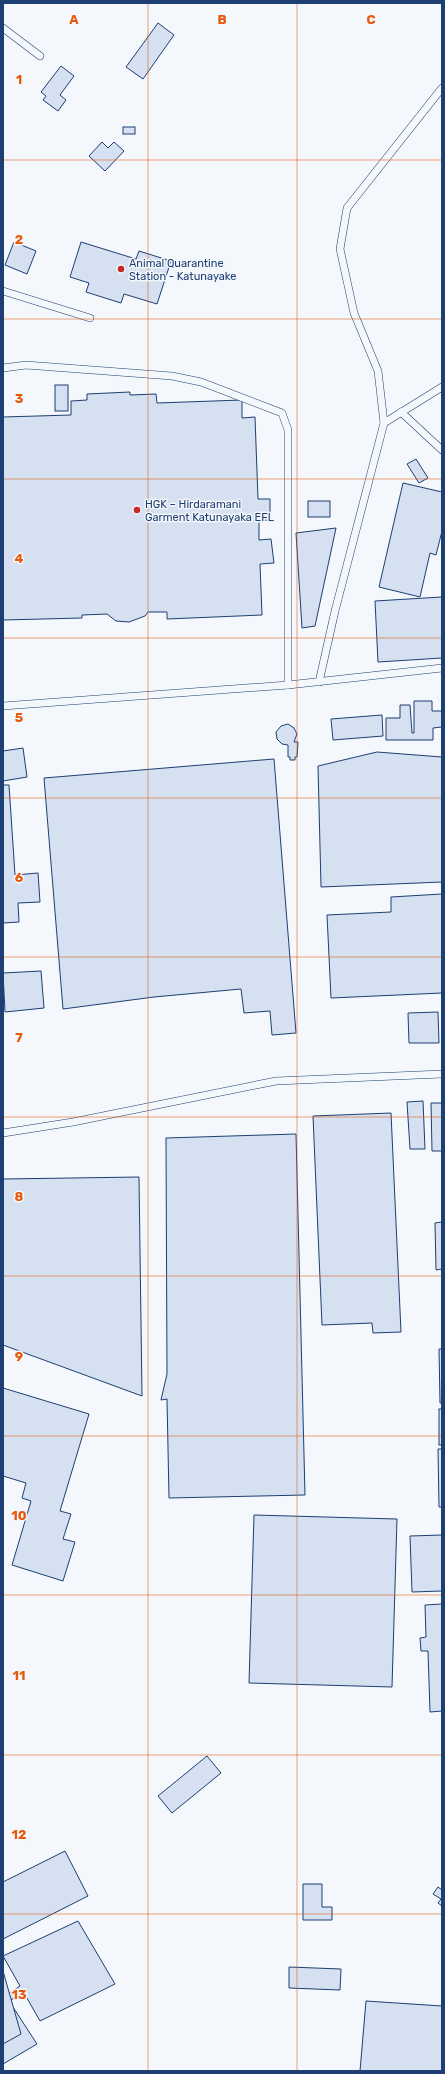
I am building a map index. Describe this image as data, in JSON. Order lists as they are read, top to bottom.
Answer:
{
  "places": ["Animal Quarantine Station - Katunayake", "HGK – Hirdaramani Garment Katunayaka EFL"],
  "grid": {
    "columns": ["A", "B", "C"],
    "rows": [
      "1",
      "2",
      "3",
      "4",
      "5",
      "6",
      "7",
      "8",
      "9",
      "10",
      "11",
      "12",
      "13"
    ]
  }
}
